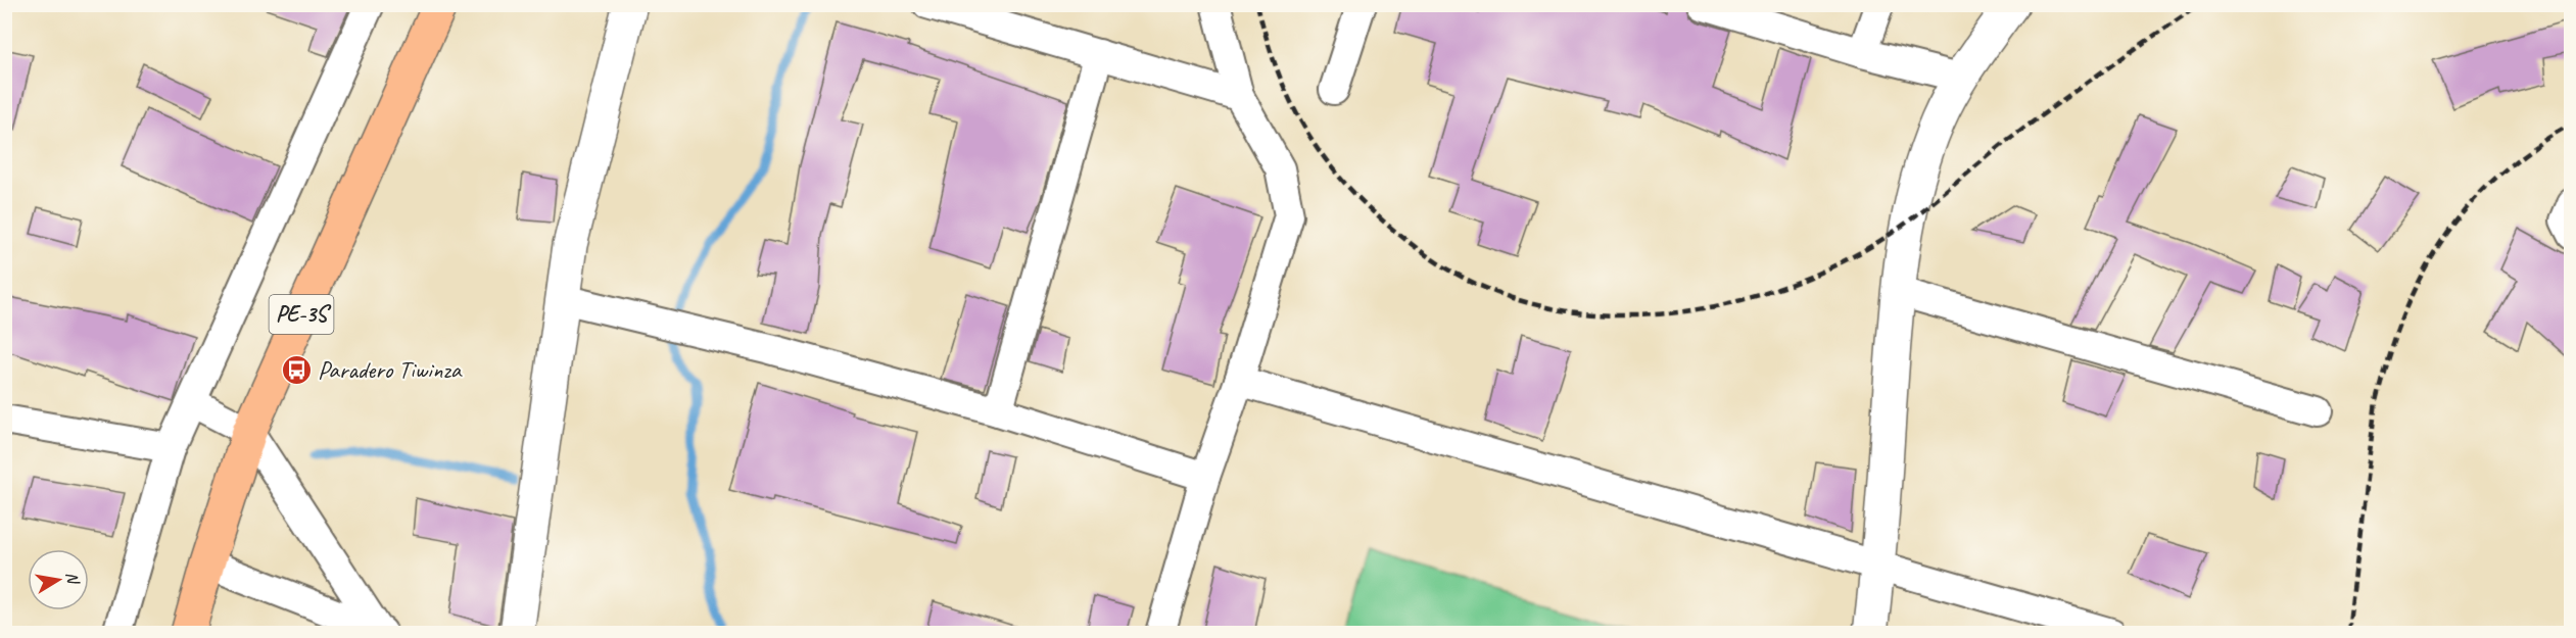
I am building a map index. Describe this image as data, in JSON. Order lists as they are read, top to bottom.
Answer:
{
  "streets": {
    "highway": ["PE-3S"]
  },
  "places": {
    "bus stop": ["Paradero Tiwinza"]
  },
  "north": "right"
}
